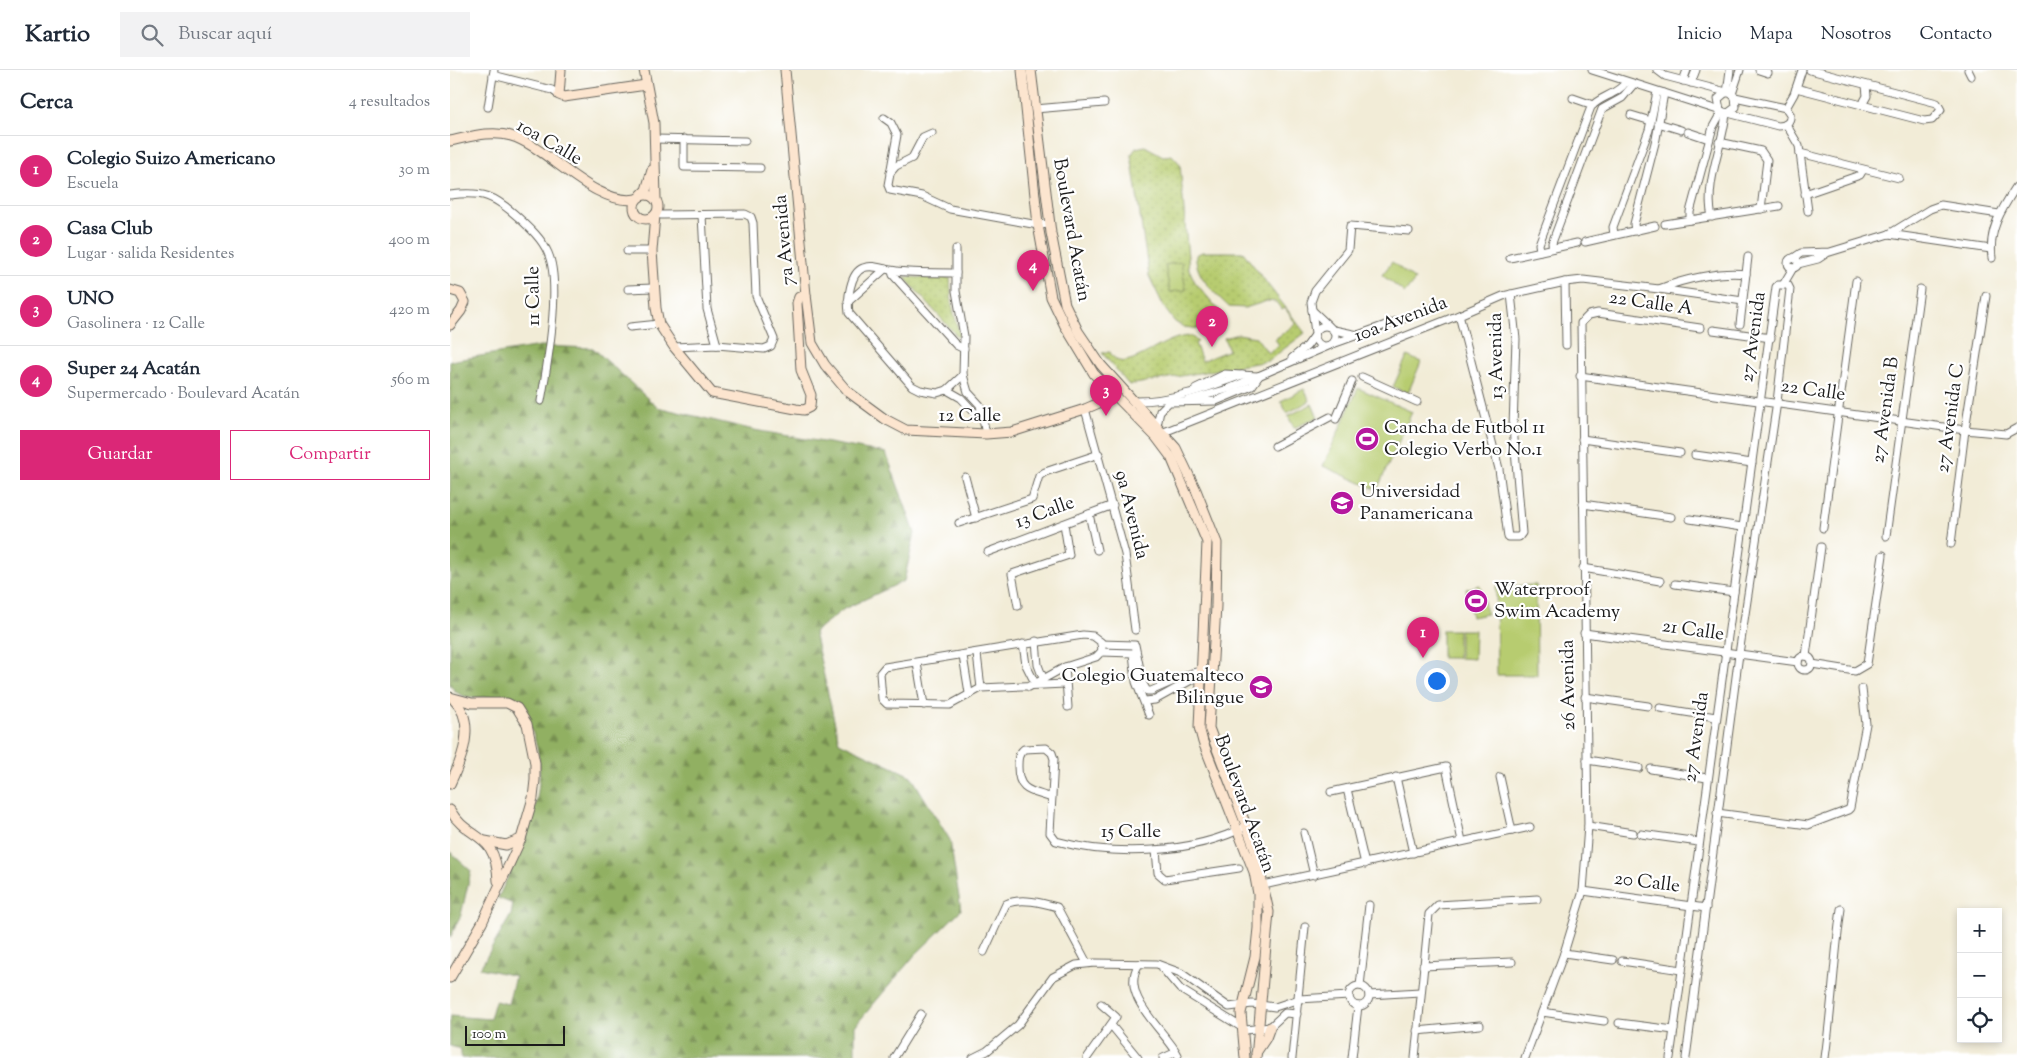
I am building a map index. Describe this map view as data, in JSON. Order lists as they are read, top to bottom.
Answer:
{
  "streets": {
    "street": [
      "10a Calle",
      "Boulevard Acatán",
      "7a Avenida",
      "11 Calle",
      "22 Calle A",
      "10a Avenida",
      "27 Avenida",
      "13 Avenida",
      "22 Calle",
      "27 Avenida B",
      "12 Calle",
      "27 Avenida C",
      "13 Calle",
      "9a Avenida",
      "21 Calle",
      "26 Avenida",
      "15 Calle",
      "20 Calle"
    ]
  },
  "crossings": [
    ["Boulevard Acatán", "10a Avenida"],
    ["Boulevard Acatán", "12 Calle"],
    ["Boulevard Acatán", "15 Calle"],
    ["7a Avenida", "12 Calle"],
    ["22 Calle A", "27 Avenida"],
    ["22 Calle A", "26 Avenida"],
    ["10a Avenida", "13 Avenida"],
    ["27 Avenida", "22 Calle"],
    ["27 Avenida", "21 Calle"],
    ["27 Avenida", "20 Calle"],
    ["22 Calle", "27 Avenida B"],
    ["22 Calle", "27 Avenida C"],
    ["22 Calle", "26 Avenida"],
    ["12 Calle", "9a Avenida"],
    ["13 Calle", "9a Avenida"],
    ["21 Calle", "26 Avenida"],
    ["26 Avenida", "20 Calle"]
  ],
  "places": {
    "sports": ["Cancha de Futbol 11 Colegio Verbo No.1", "Waterproof Swim Academy"],
    "school or university": ["Universidad Panamericana", "Colegio Guatemalteco Bilingue"]
  },
  "scale_bar": "100 m",
  "page": {
    "header": "Kartio",
    "search": "Buscar aquí",
    "nav": [
      "Inicio",
      "Mapa",
      "Nosotros",
      "Contacto"
    ],
    "heading": ["Cerca", "4 resultados"],
    "list": [
      {
        "mark": "1",
        "name": "Colegio Suizo Americano",
        "note": "Escuela",
        "value": "30 m"
      },
      {
        "mark": "2",
        "name": "Casa Club",
        "note": "Lugar · salida Residentes",
        "value": "400 m"
      },
      {
        "mark": "3",
        "name": "UNO",
        "note": "Gasolinera · 12 Calle",
        "value": "420 m"
      },
      {
        "mark": "4",
        "name": "Super 24 Acatán",
        "note": "Supermercado · Boulevard Acatán",
        "value": "560 m"
      }
    ],
    "pins": [
      "4",
      "2",
      "3",
      "1"
    ],
    "buttons": ["Guardar", "Compartir"],
    "map_buttons": ["+", "−"],
    "scale": "100 m"
  }
}
